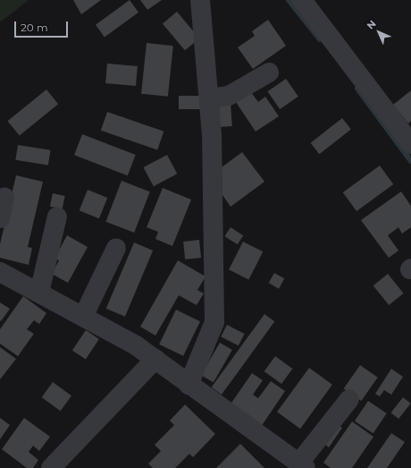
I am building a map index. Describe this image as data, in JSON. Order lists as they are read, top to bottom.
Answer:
{
  "scale_bar": "20 m",
  "north": "top left"
}
